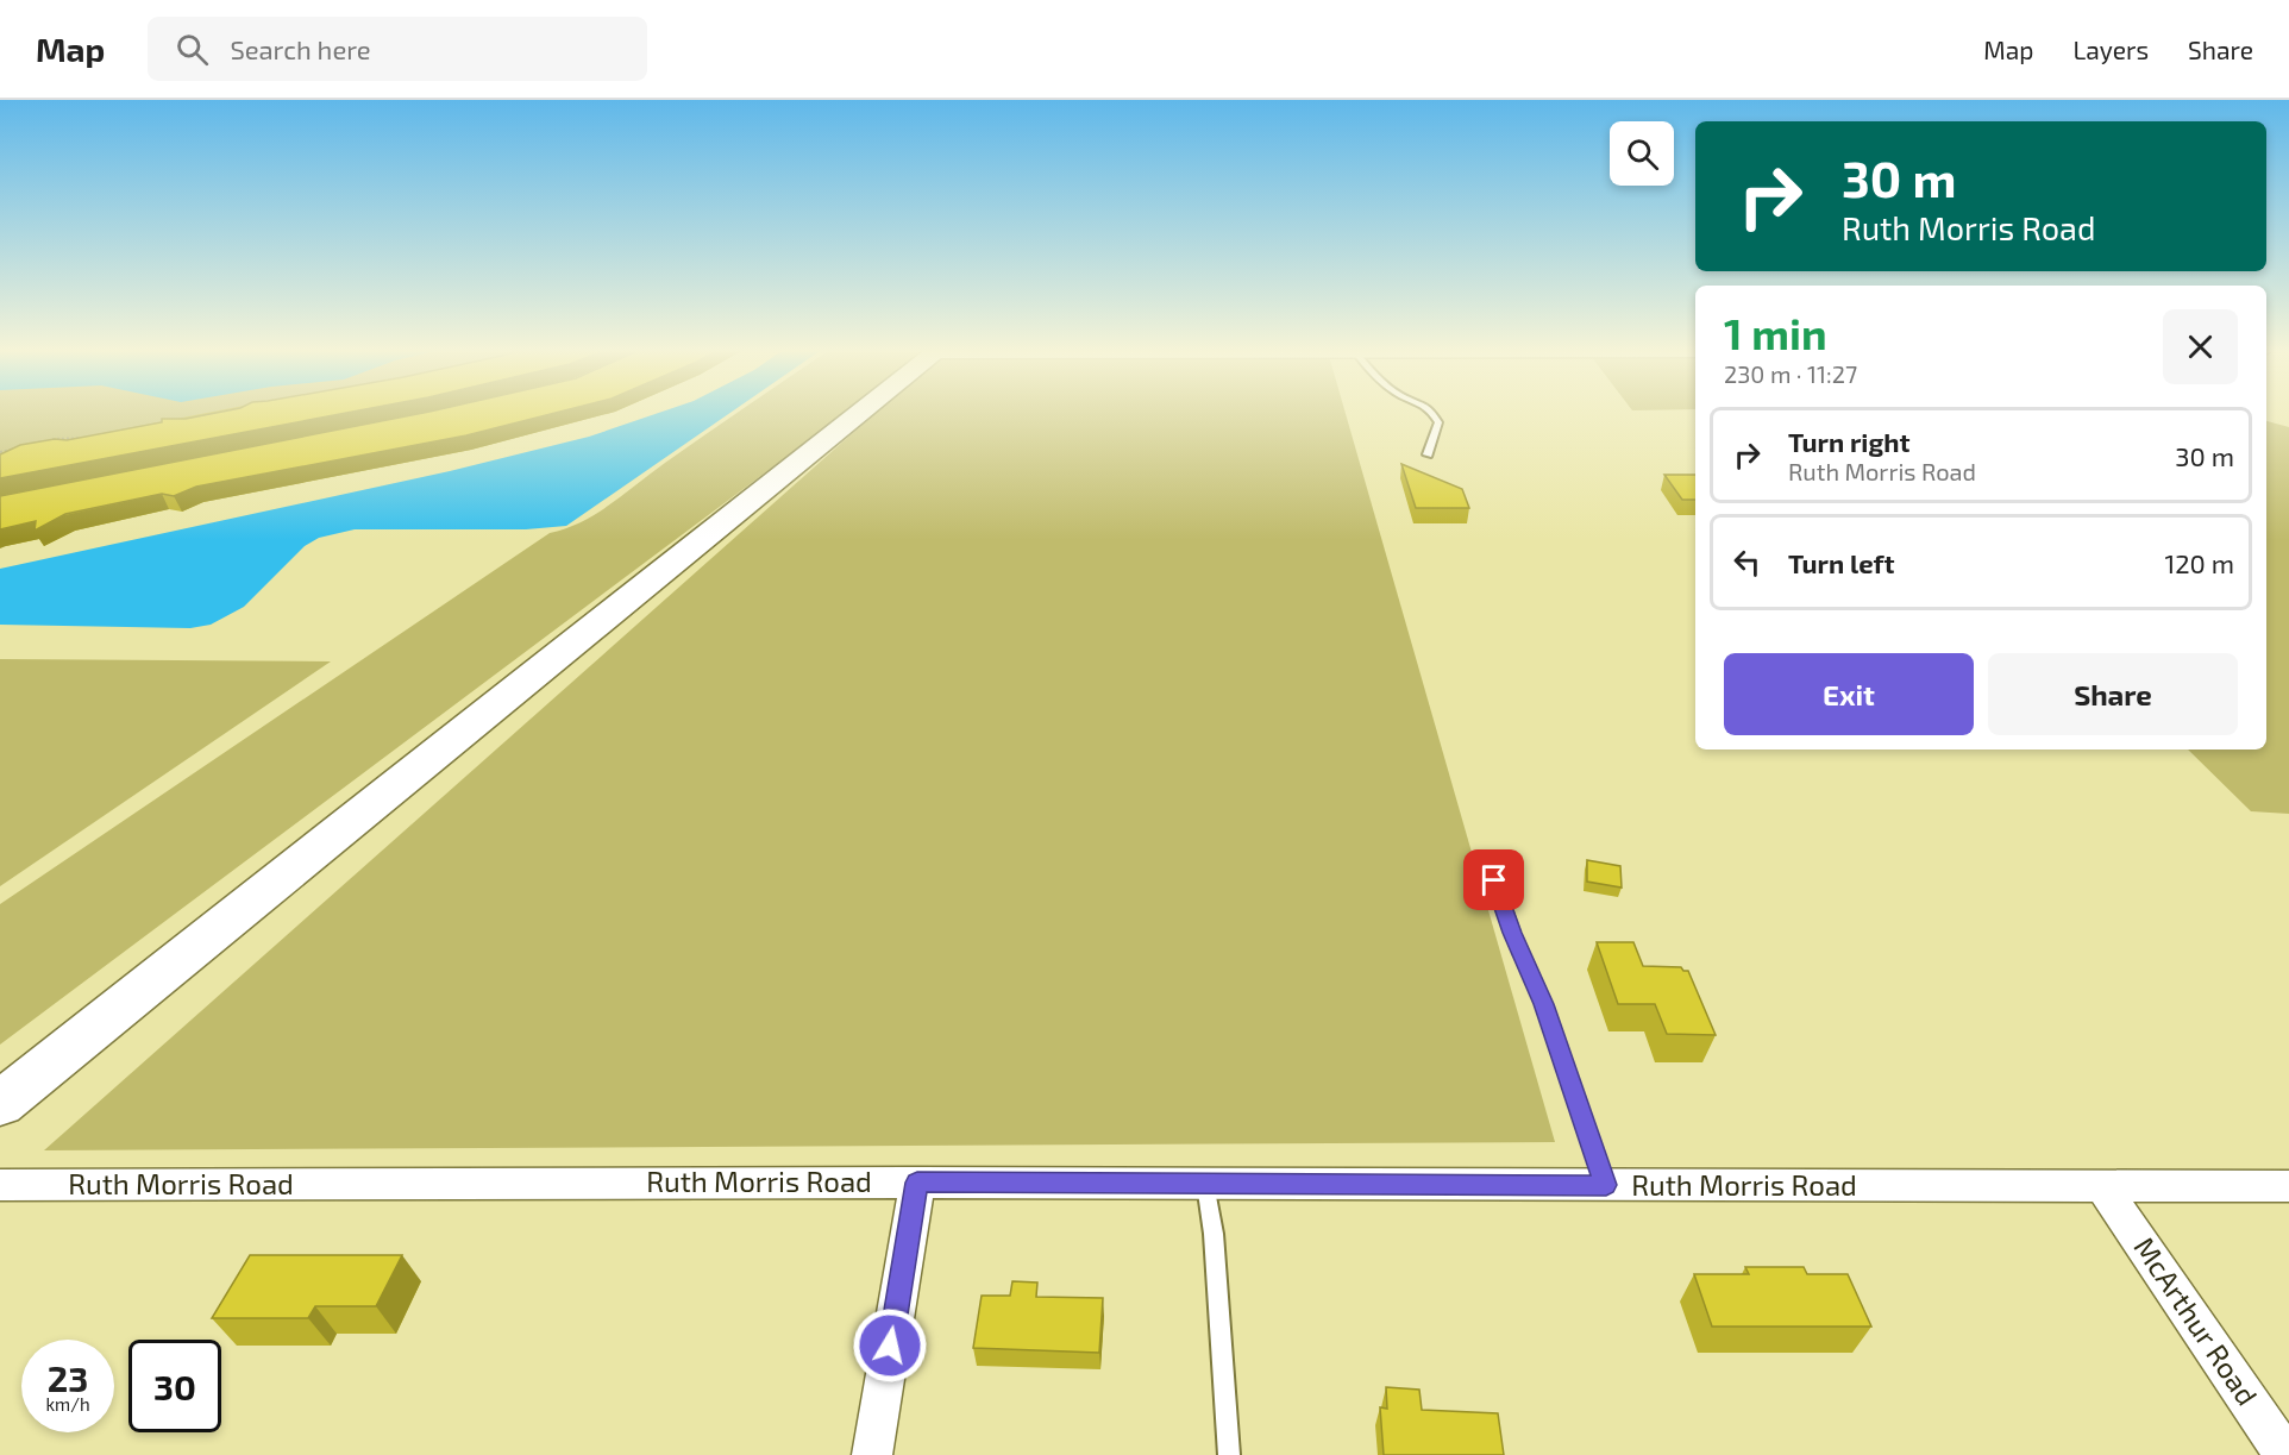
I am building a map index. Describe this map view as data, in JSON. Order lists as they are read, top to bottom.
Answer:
{
  "streets": {
    "street": ["Ruth Morris Road", "McArthur Road"]
  },
  "crossings": [
    ["Ruth Morris Road", "McArthur Road"]
  ],
  "page": {
    "header": "Map",
    "search": "Search here",
    "nav": ["Map", "Layers", "Share"],
    "turn": ["30 m", "Ruth Morris Road"],
    "heading": ["1 min", "230 m · 11:27"],
    "list": [
      {
        "name": "Turn right",
        "note": "Ruth Morris Road",
        "value": "30 m"
      },
      {
        "name": "Turn left",
        "value": "120 m"
      }
    ],
    "buttons": ["Exit", "Share"],
    "speed": "23 km/h",
    "limit": "30"
  }
}
